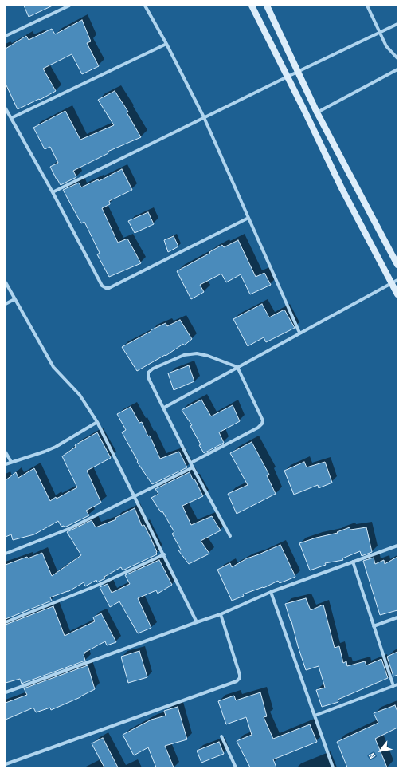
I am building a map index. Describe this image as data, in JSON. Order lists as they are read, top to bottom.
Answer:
{
  "north": "bottom left"
}
